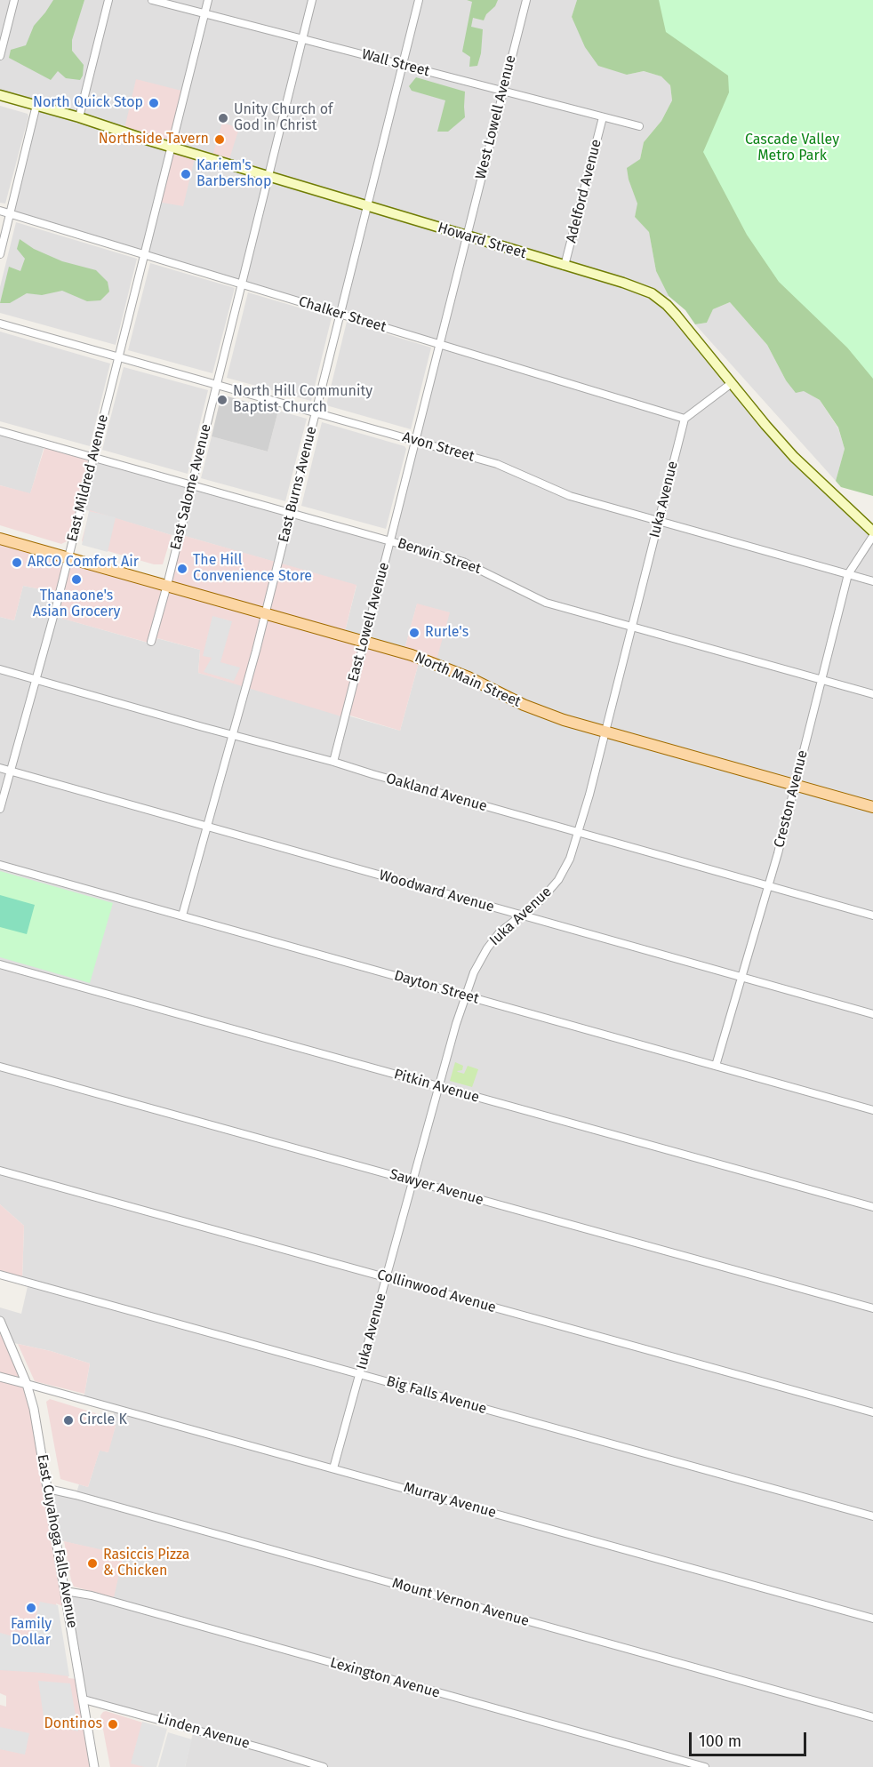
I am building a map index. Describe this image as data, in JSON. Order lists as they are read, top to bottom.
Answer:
{
  "streets": {
    "main road": ["Howard Street", "North Main Street"],
    "street": [
      "Wall Street",
      "West Lowell Avenue",
      "Adelford Avenue",
      "Chalker Street",
      "Avon Street",
      "East Mildred Avenue",
      "East Burns Avenue",
      "East Salome Avenue",
      "Iuka Avenue",
      "Berwin Street",
      "East Lowell Avenue",
      "Oakland Avenue",
      "Creston Avenue",
      "Woodward Avenue",
      "Dayton Street",
      "Pitkin Avenue",
      "Sawyer Avenue",
      "Collinwood Avenue",
      "Big Falls Avenue",
      "Murray Avenue",
      "East Cuyahoga Falls Avenue",
      "Mount Vernon Avenue",
      "Lexington Avenue",
      "Linden Avenue"
    ]
  },
  "crossings": [
    ["Wall Street", "West Lowell Avenue"],
    ["Wall Street", "Adelford Avenue"],
    ["Wall Street", "East Mildred Avenue"],
    ["Wall Street", "East Burns Avenue"],
    ["Wall Street", "East Salome Avenue"],
    ["West Lowell Avenue", "Howard Street"],
    ["West Lowell Avenue", "East Lowell Avenue"],
    ["Adelford Avenue", "Howard Street"],
    ["Howard Street", "East Mildred Avenue"],
    ["Howard Street", "East Burns Avenue"],
    ["Howard Street", "East Salome Avenue"],
    ["Howard Street", "East Lowell Avenue"],
    ["Howard Street", "Creston Avenue"],
    ["Chalker Street", "East Mildred Avenue"],
    ["Chalker Street", "East Burns Avenue"],
    ["Chalker Street", "East Salome Avenue"],
    ["Chalker Street", "Iuka Avenue"],
    ["Chalker Street", "East Lowell Avenue"],
    ["Avon Street", "East Mildred Avenue"],
    ["Avon Street", "East Burns Avenue"],
    ["Avon Street", "East Salome Avenue"],
    ["Avon Street", "Iuka Avenue"],
    ["Avon Street", "East Lowell Avenue"],
    ["Avon Street", "Creston Avenue"],
    ["East Mildred Avenue", "Berwin Street"],
    ["East Mildred Avenue", "North Main Street"],
    ["East Mildred Avenue", "Oakland Avenue"],
    ["East Mildred Avenue", "Woodward Avenue"],
    ["East Burns Avenue", "Berwin Street"],
    ["East Burns Avenue", "North Main Street"],
    ["East Burns Avenue", "Oakland Avenue"],
    ["East Burns Avenue", "Woodward Avenue"],
    ["East Burns Avenue", "Dayton Street"],
    ["East Salome Avenue", "Berwin Street"],
    ["East Salome Avenue", "North Main Street"],
    ["Iuka Avenue", "Berwin Street"],
    ["Iuka Avenue", "North Main Street"],
    ["Iuka Avenue", "Oakland Avenue"],
    ["Iuka Avenue", "Woodward Avenue"],
    ["Iuka Avenue", "Dayton Street"],
    ["Iuka Avenue", "Pitkin Avenue"],
    ["Iuka Avenue", "Sawyer Avenue"],
    ["Iuka Avenue", "Collinwood Avenue"],
    ["Iuka Avenue", "Big Falls Avenue"],
    ["Iuka Avenue", "Murray Avenue"],
    ["Berwin Street", "East Lowell Avenue"],
    ["Berwin Street", "Creston Avenue"],
    ["East Lowell Avenue", "North Main Street"],
    ["East Lowell Avenue", "Oakland Avenue"],
    ["North Main Street", "Creston Avenue"],
    ["Oakland Avenue", "Creston Avenue"],
    ["Creston Avenue", "Woodward Avenue"],
    ["Creston Avenue", "Dayton Street"],
    ["Murray Avenue", "East Cuyahoga Falls Avenue"],
    ["East Cuyahoga Falls Avenue", "Mount Vernon Avenue"],
    ["East Cuyahoga Falls Avenue", "Lexington Avenue"],
    ["East Cuyahoga Falls Avenue", "Linden Avenue"]
  ],
  "parks": ["Cascade Valley Metro Park"],
  "places": [
    "North Quick Stop",
    "Unity Church of God in Christ",
    "Northside Tavern",
    "Kariem's Barbershop",
    "North Hill Community Baptist Church",
    "ARCO Comfort Air",
    "The Hill Convenience Store",
    "Thanaone's Asian Grocery",
    "Rurle's",
    "Circle K",
    "Rasiccis Pizza & Chicken",
    "Family Dollar",
    "Dontinos"
  ],
  "scale_bar": "100 m"
}
